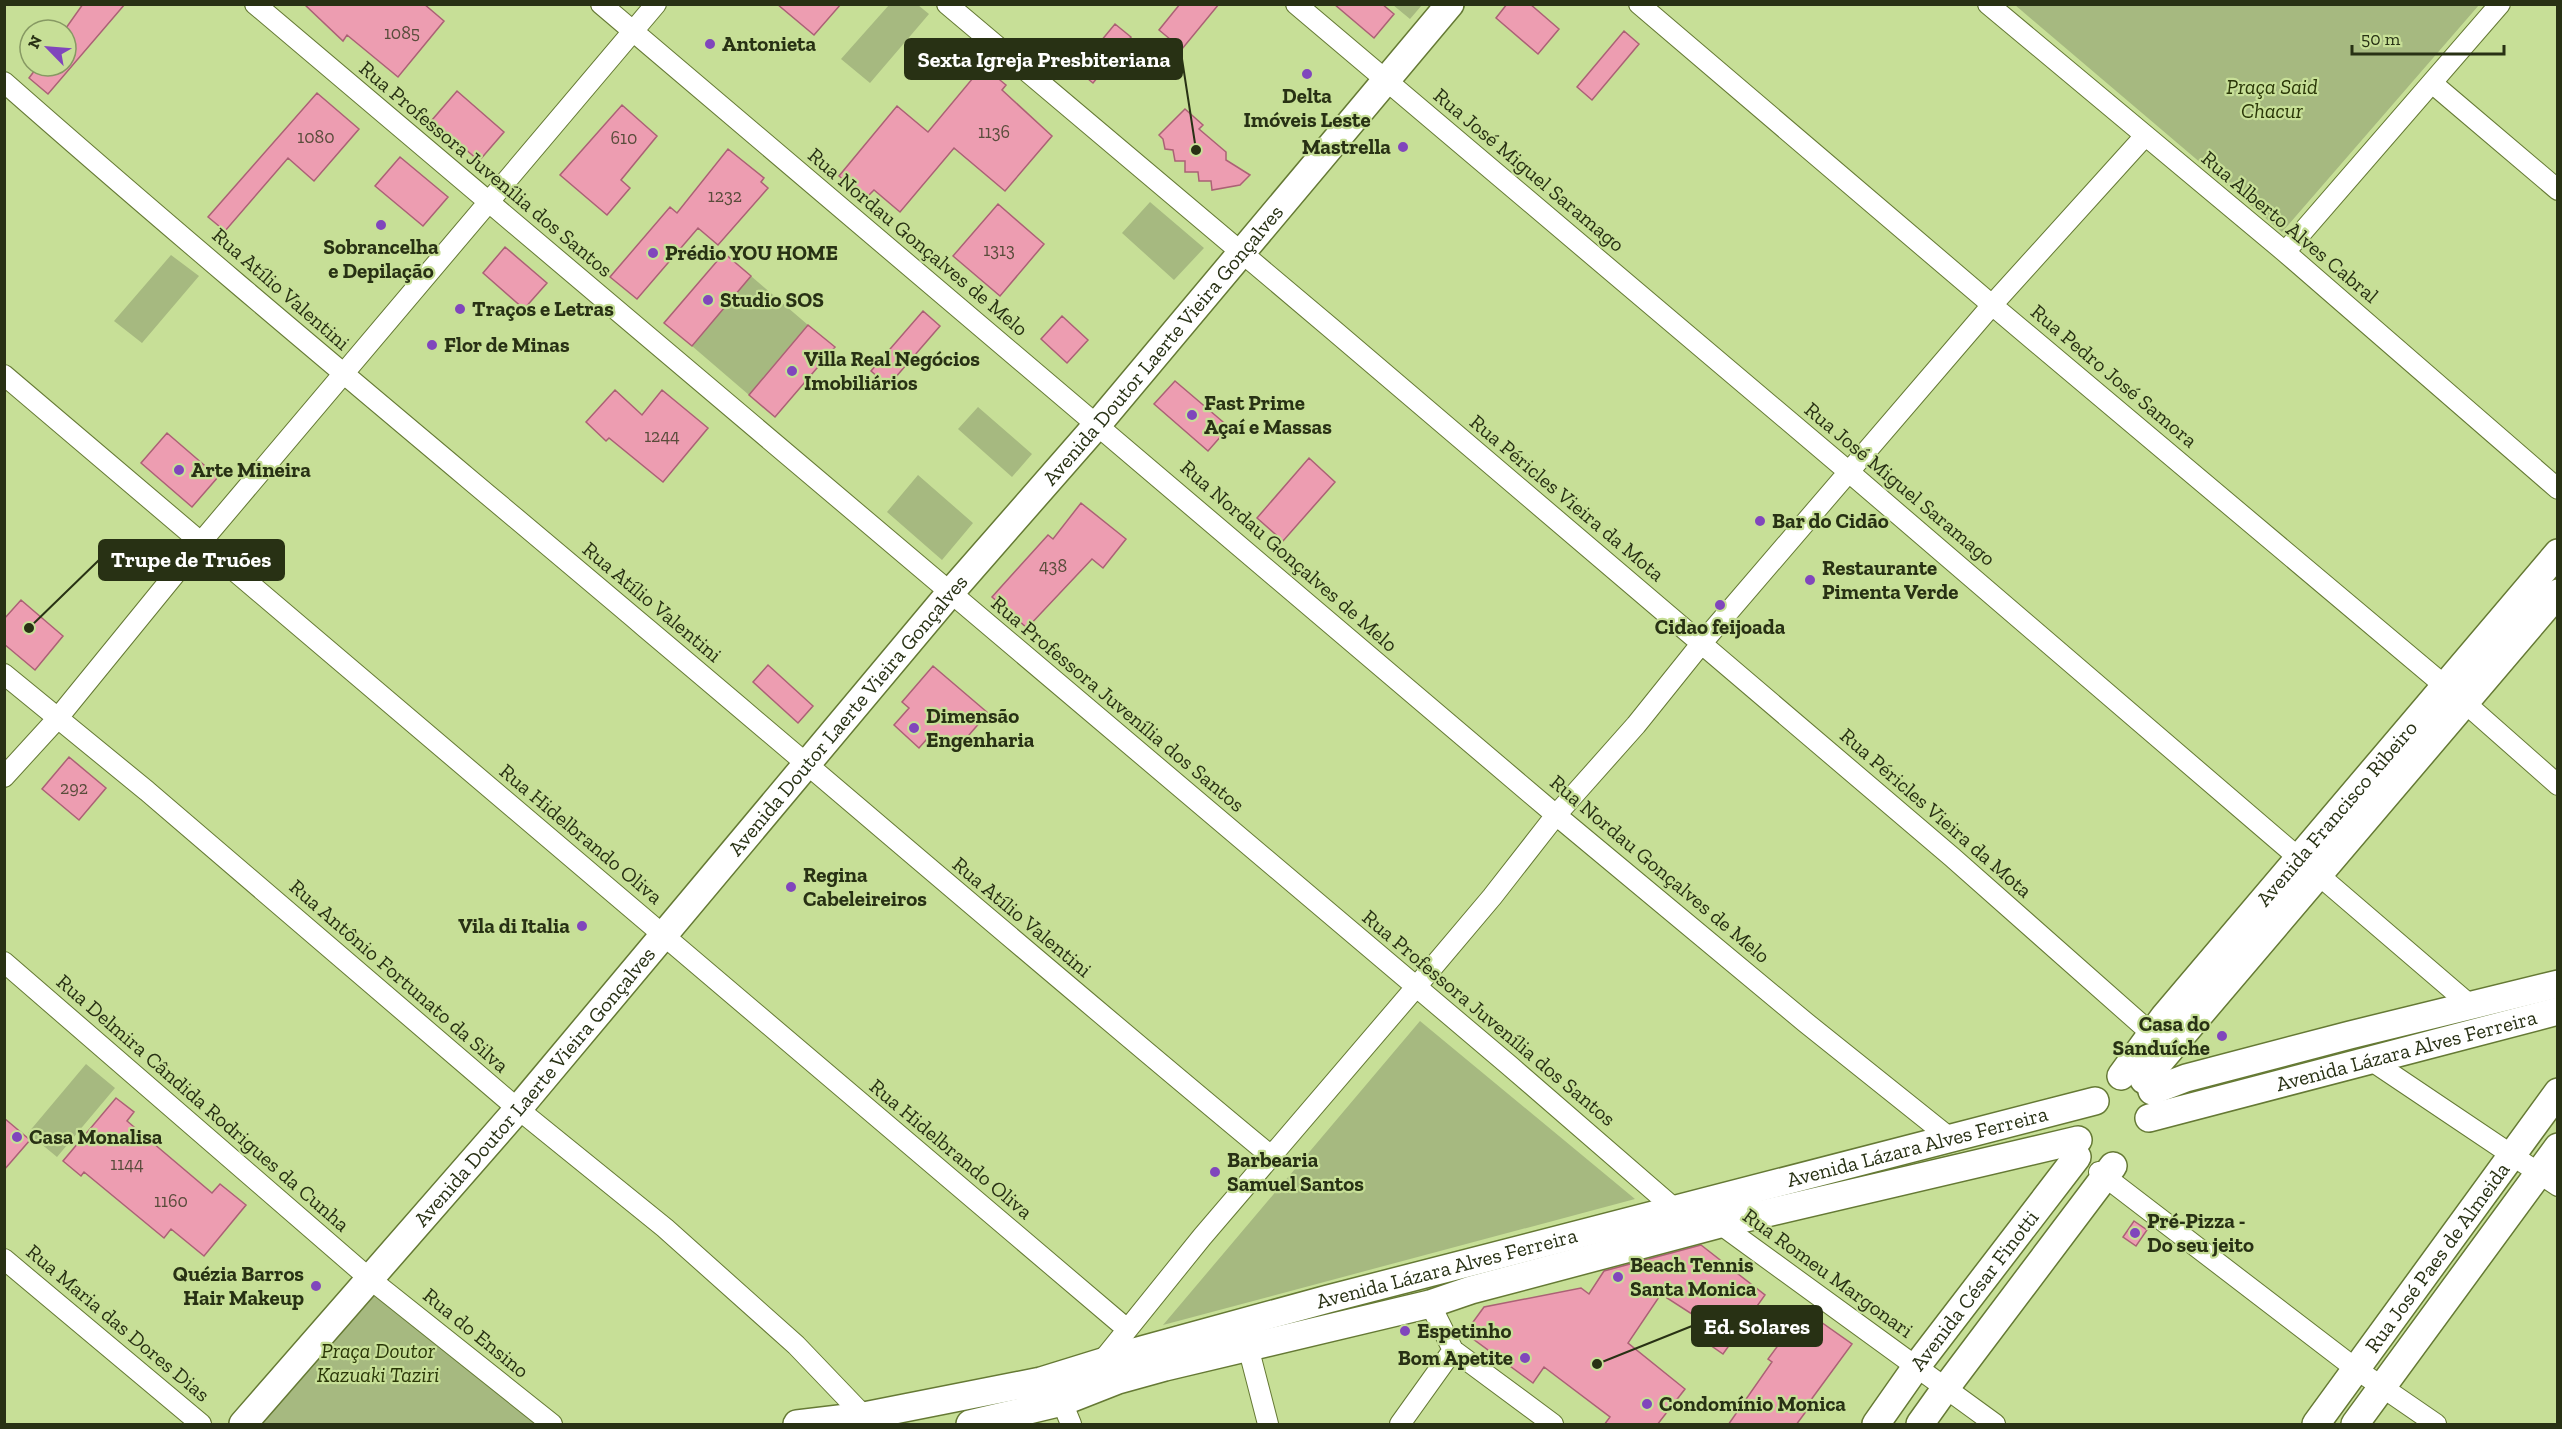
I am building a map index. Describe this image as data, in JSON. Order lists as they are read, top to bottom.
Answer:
{
  "streets": {
    "main road": [
      "Avenida Doutor Laerte Vieira Gonçalves",
      "Avenida Francisco Ribeiro",
      "Avenida Lázara Alves Ferreira",
      "Rua José Paes de Almeida",
      "Avenida César Finotti"
    ],
    "street": [
      "Rua Professora Juvenília dos Santos",
      "Rua José Miguel Saramago",
      "Rua Alberto Alves Cabral",
      "Rua Nordau Gonçalves de Melo",
      "Rua Atílio Valentini",
      "Rua Pedro José Samora",
      "Rua Péricles Vieira da Mota",
      "Rua Hidelbrando Oliva",
      "Rua Antônio Fortunato da Silva",
      "Rua Delmira Cândida Rodrigues da Cunha",
      "Rua Romeu Margonari",
      "Rua Maria das Dores Dias",
      "Rua do Ensino"
    ]
  },
  "crossings": [
    ["Rua Professora Juvenília dos Santos", "Avenida Doutor Laerte Vieira Gonçalves"],
    ["Rua Professora Juvenília dos Santos", "Avenida Lázara Alves Ferreira"],
    ["Rua José Miguel Saramago", "Avenida Doutor Laerte Vieira Gonçalves"],
    ["Rua José Miguel Saramago", "Avenida Francisco Ribeiro"],
    ["Rua José Miguel Saramago", "Avenida Lázara Alves Ferreira"],
    ["Rua Nordau Gonçalves de Melo", "Avenida Doutor Laerte Vieira Gonçalves"],
    ["Rua Nordau Gonçalves de Melo", "Avenida Lázara Alves Ferreira"],
    ["Rua Atílio Valentini", "Avenida Doutor Laerte Vieira Gonçalves"],
    ["Avenida Doutor Laerte Vieira Gonçalves", "Rua Péricles Vieira da Mota"],
    ["Avenida Doutor Laerte Vieira Gonçalves", "Rua Hidelbrando Oliva"],
    ["Avenida Doutor Laerte Vieira Gonçalves", "Rua Antônio Fortunato da Silva"],
    ["Avenida Doutor Laerte Vieira Gonçalves", "Rua Delmira Cândida Rodrigues da Cunha"],
    ["Avenida Doutor Laerte Vieira Gonçalves", "Rua do Ensino"],
    ["Rua Pedro José Samora", "Avenida Francisco Ribeiro"],
    ["Rua Péricles Vieira da Mota", "Avenida Francisco Ribeiro"],
    ["Avenida Francisco Ribeiro", "Avenida Lázara Alves Ferreira"],
    ["Rua Antônio Fortunato da Silva", "Avenida Lázara Alves Ferreira"],
    ["Avenida Lázara Alves Ferreira", "Rua Romeu Margonari"],
    ["Avenida Lázara Alves Ferreira", "Avenida César Finotti"],
    ["Rua Delmira Cândida Rodrigues da Cunha", "Rua do Ensino"],
    ["Rua Romeu Margonari", "Avenida César Finotti"]
  ],
  "parks": ["Praça Said Chacur", "Praça Doutor Kazuaki Taziri"],
  "places": [
    "Antonieta",
    "Delta Imóveis Leste",
    "Mastrella",
    "Sexta Igreja Presbiteriana",
    "Sobrancelha e Depilação",
    "Prédio YOU HOME",
    "Studio SOS",
    "Traços e Letras",
    "Flor de Minas",
    "Villa Real Negócios Imobiliários",
    "Fast Prime Açaí e Massas",
    "Arte Mineira",
    "Bar do Cidão",
    "Restaurante Pimenta Verde",
    "Cidao feijoada",
    "Trupe de Truões",
    "Dimensão Engenharia",
    "Regina Cabeleireiros",
    "Vila di Italia",
    "Casa do Sanduíche",
    "Casa Monalisa",
    "Barbearia Samuel Santos",
    "Pré-Pizza - Do seu jeito",
    "Beach Tennis Santa Monica",
    "Quézia Barros Hair Makeup",
    "Espetinho",
    "Bom Apetite",
    "Ed. Solares",
    "Condomínio Monica"
  ],
  "house_numbers": [
    "1085",
    "1136",
    "1080",
    "610",
    "1232",
    "1313",
    "1244",
    "438",
    "292",
    "1144",
    "1160"
  ],
  "scale_bar": "50 m",
  "north": "top left"
}
